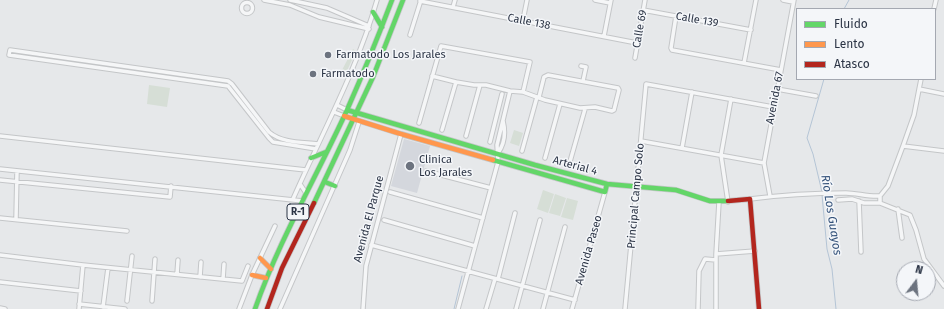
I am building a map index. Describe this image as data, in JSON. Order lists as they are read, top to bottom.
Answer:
{
  "streets": {
    "street": [
      "Calle 139",
      "Calle 138",
      "Calle 69",
      "Avenida 67",
      "Arterial 4",
      "Principal Campo Solo",
      "R-1",
      "Avenida El Parque",
      "Avenida Paseo"
    ]
  },
  "crossings": [
    ["Calle 139", "Calle 69"],
    ["Calle 138", "Calle 69"],
    ["Avenida 67", "Arterial 4"],
    ["Arterial 4", "Principal Campo Solo"],
    ["Arterial 4", "R-1"],
    ["Arterial 4", "Avenida El Parque"],
    ["Arterial 4", "Avenida Paseo"]
  ],
  "water": ["Río Los Guayos"],
  "places": ["Farmatodo Los Jarales", "Farmatodo", "Clinica Los Jarales"],
  "legend": ["Fluido", "Lento", "Atasco"],
  "north": "top"
}
